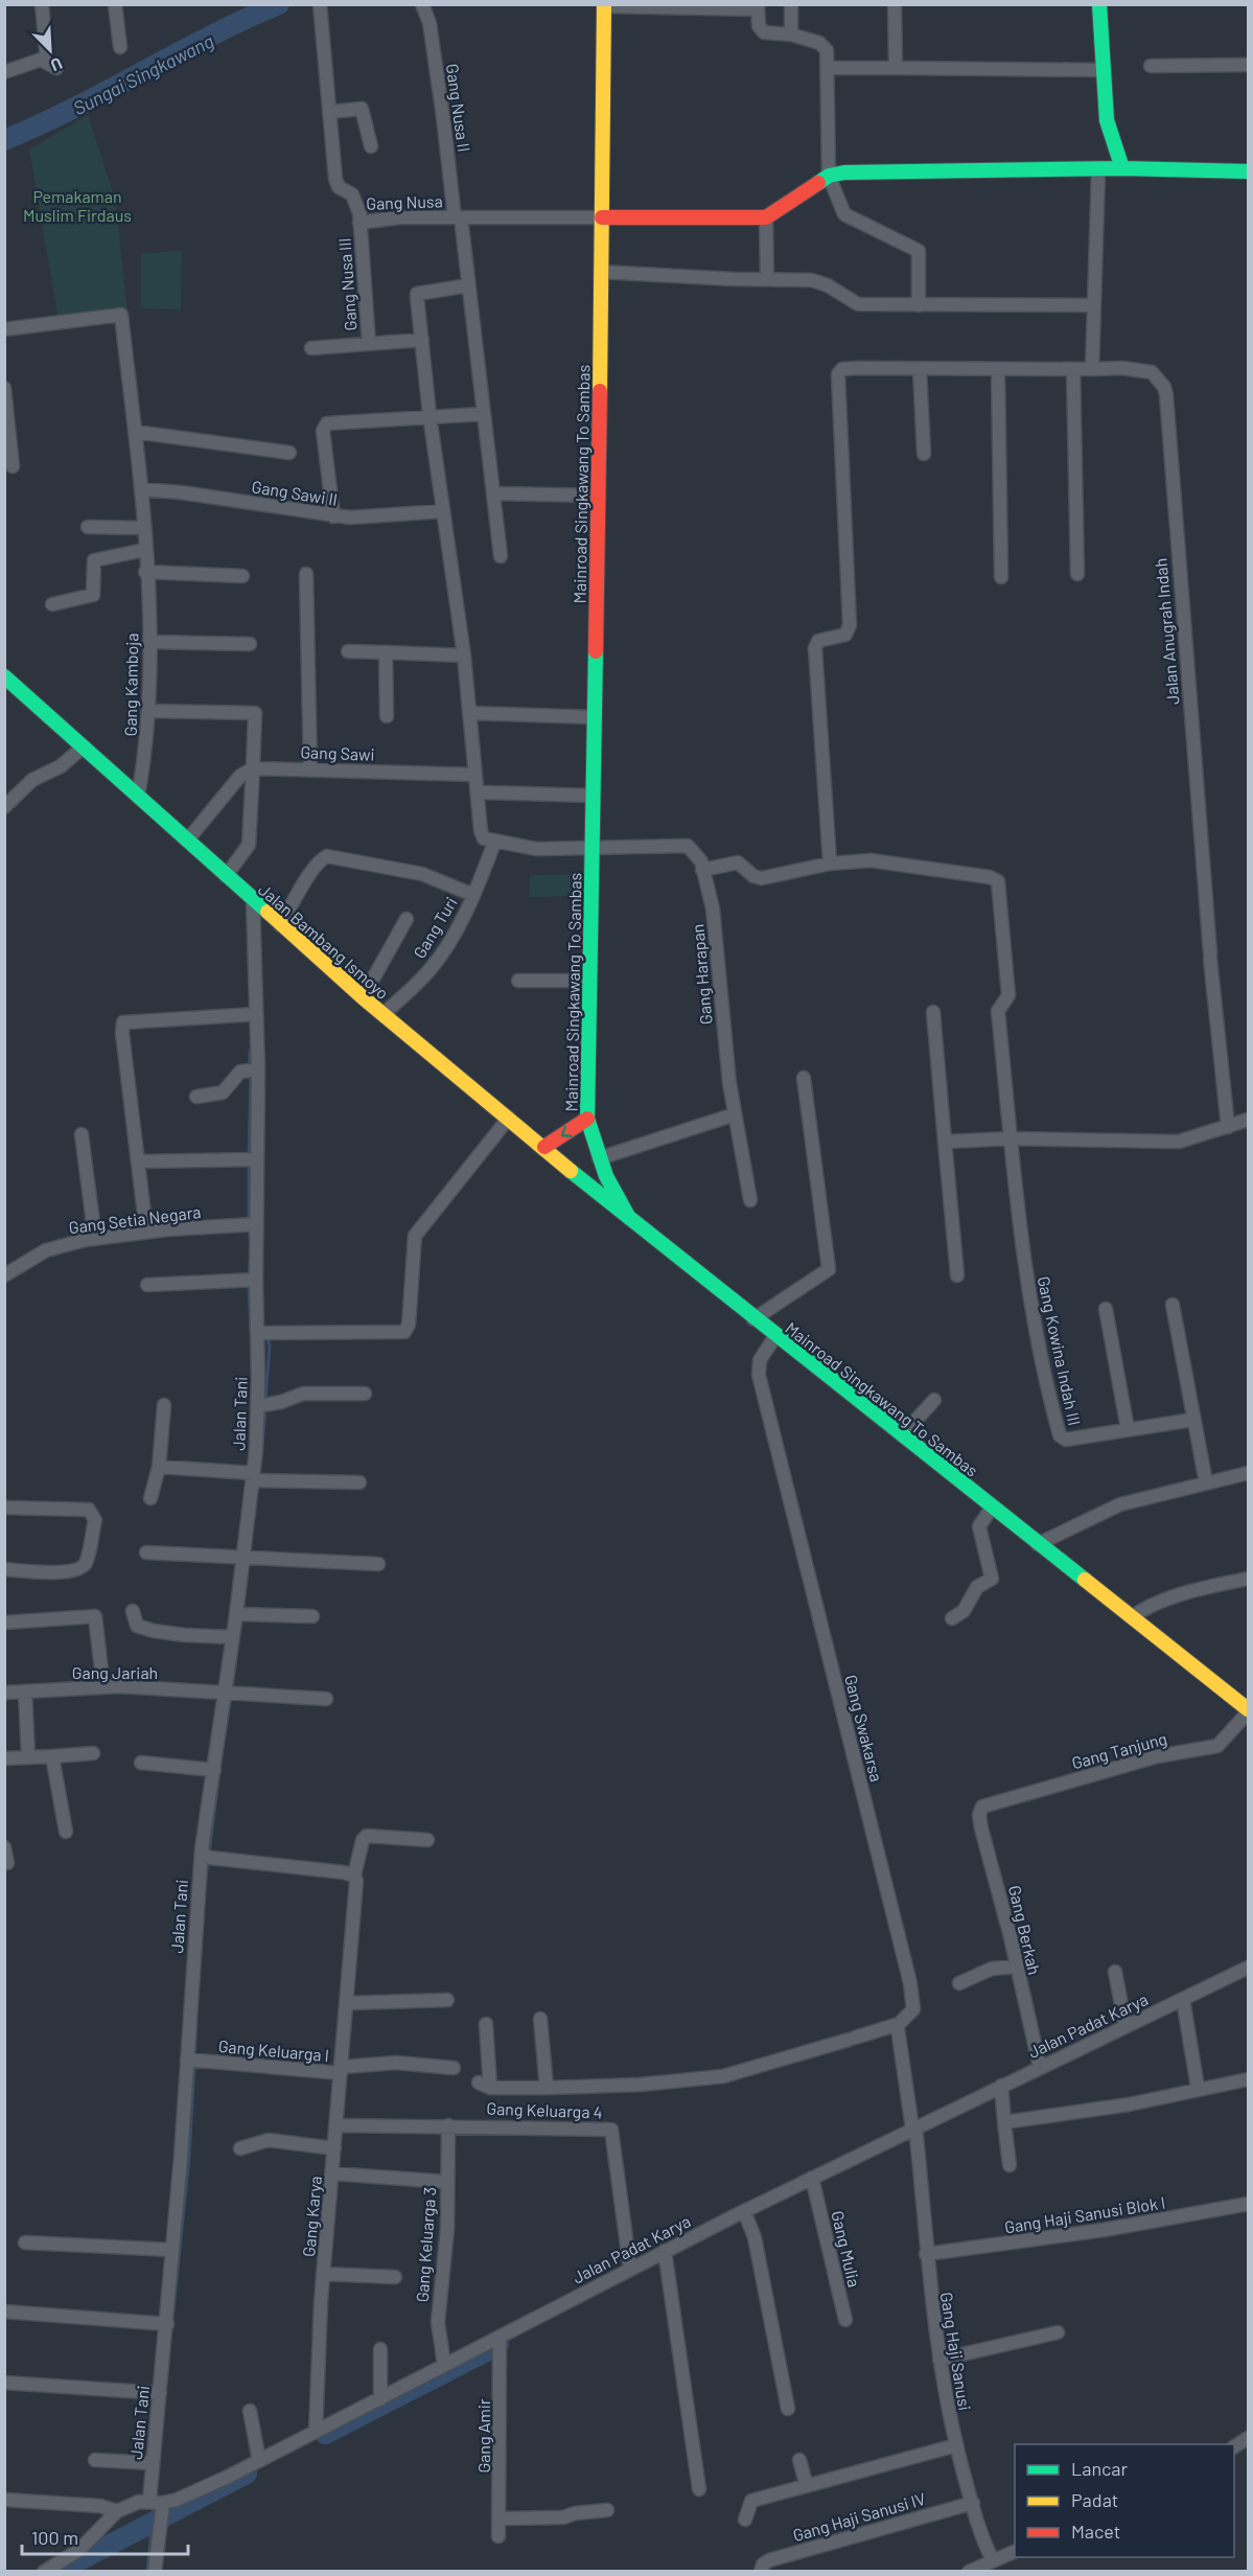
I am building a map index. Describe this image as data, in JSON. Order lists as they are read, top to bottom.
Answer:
{
  "streets": {
    "main road": ["Mainroad Singkawang To Sambas", "Jalan Bambang Ismoyo"],
    "street": [
      "Gang Nusa II",
      "Gang Nusa",
      "Gang Nusa III",
      "Gang Sawi II",
      "Jalan Anugrah Indah",
      "Gang Kamboja",
      "Gang Sawi",
      "Gang Turi",
      "Gang Harapan",
      "Gang Setia Negara",
      "Gang Kowina Indah III",
      "Jalan Tani",
      "Gang Jariah",
      "Gang Swakarsa",
      "Gang Tanjung",
      "Gang Berkah",
      "Jalan Padat Karya",
      "Gang Keluarga I",
      "Gang Keluarga 4",
      "Gang Haji Sanusi Blok I",
      "Gang Karya",
      "Gang Keluarga 3",
      "Gang Mulia",
      "Gang Haji Sanusi",
      "Gang Amir",
      "Gang Haji Sanusi IV"
    ]
  },
  "crossings": [
    ["Gang Nusa II", "Gang Nusa"],
    ["Gang Nusa", "Gang Nusa III"],
    ["Gang Nusa", "Mainroad Singkawang To Sambas"],
    ["Mainroad Singkawang To Sambas", "Jalan Bambang Ismoyo"],
    ["Mainroad Singkawang To Sambas", "Gang Harapan"],
    ["Mainroad Singkawang To Sambas", "Gang Swakarsa"],
    ["Mainroad Singkawang To Sambas", "Gang Tanjung"],
    ["Gang Sawi II", "Gang Kamboja"],
    ["Gang Kamboja", "Jalan Bambang Ismoyo"],
    ["Gang Turi", "Jalan Bambang Ismoyo"],
    ["Jalan Bambang Ismoyo", "Jalan Tani"],
    ["Gang Setia Negara", "Jalan Tani"],
    ["Jalan Tani", "Gang Jariah"],
    ["Jalan Tani", "Jalan Padat Karya"],
    ["Jalan Tani", "Gang Keluarga I"],
    ["Gang Tanjung", "Gang Berkah"],
    ["Gang Berkah", "Jalan Padat Karya"],
    ["Jalan Padat Karya", "Gang Keluarga 4"],
    ["Jalan Padat Karya", "Gang Karya"],
    ["Jalan Padat Karya", "Gang Keluarga 3"],
    ["Jalan Padat Karya", "Gang Mulia"],
    ["Jalan Padat Karya", "Gang Haji Sanusi"],
    ["Jalan Padat Karya", "Gang Amir"],
    ["Gang Keluarga I", "Gang Karya"],
    ["Gang Keluarga 4", "Gang Keluarga 3"],
    ["Gang Haji Sanusi Blok I", "Gang Haji Sanusi"],
    ["Gang Haji Sanusi", "Gang Haji Sanusi IV"]
  ],
  "water": ["Sungai Singkawang"],
  "parks": ["Pemakaman Muslim Firdaus"],
  "legend": ["Lancar", "Padat", "Macet"],
  "scale_bar": "100 m",
  "north": "bottom right"
}
